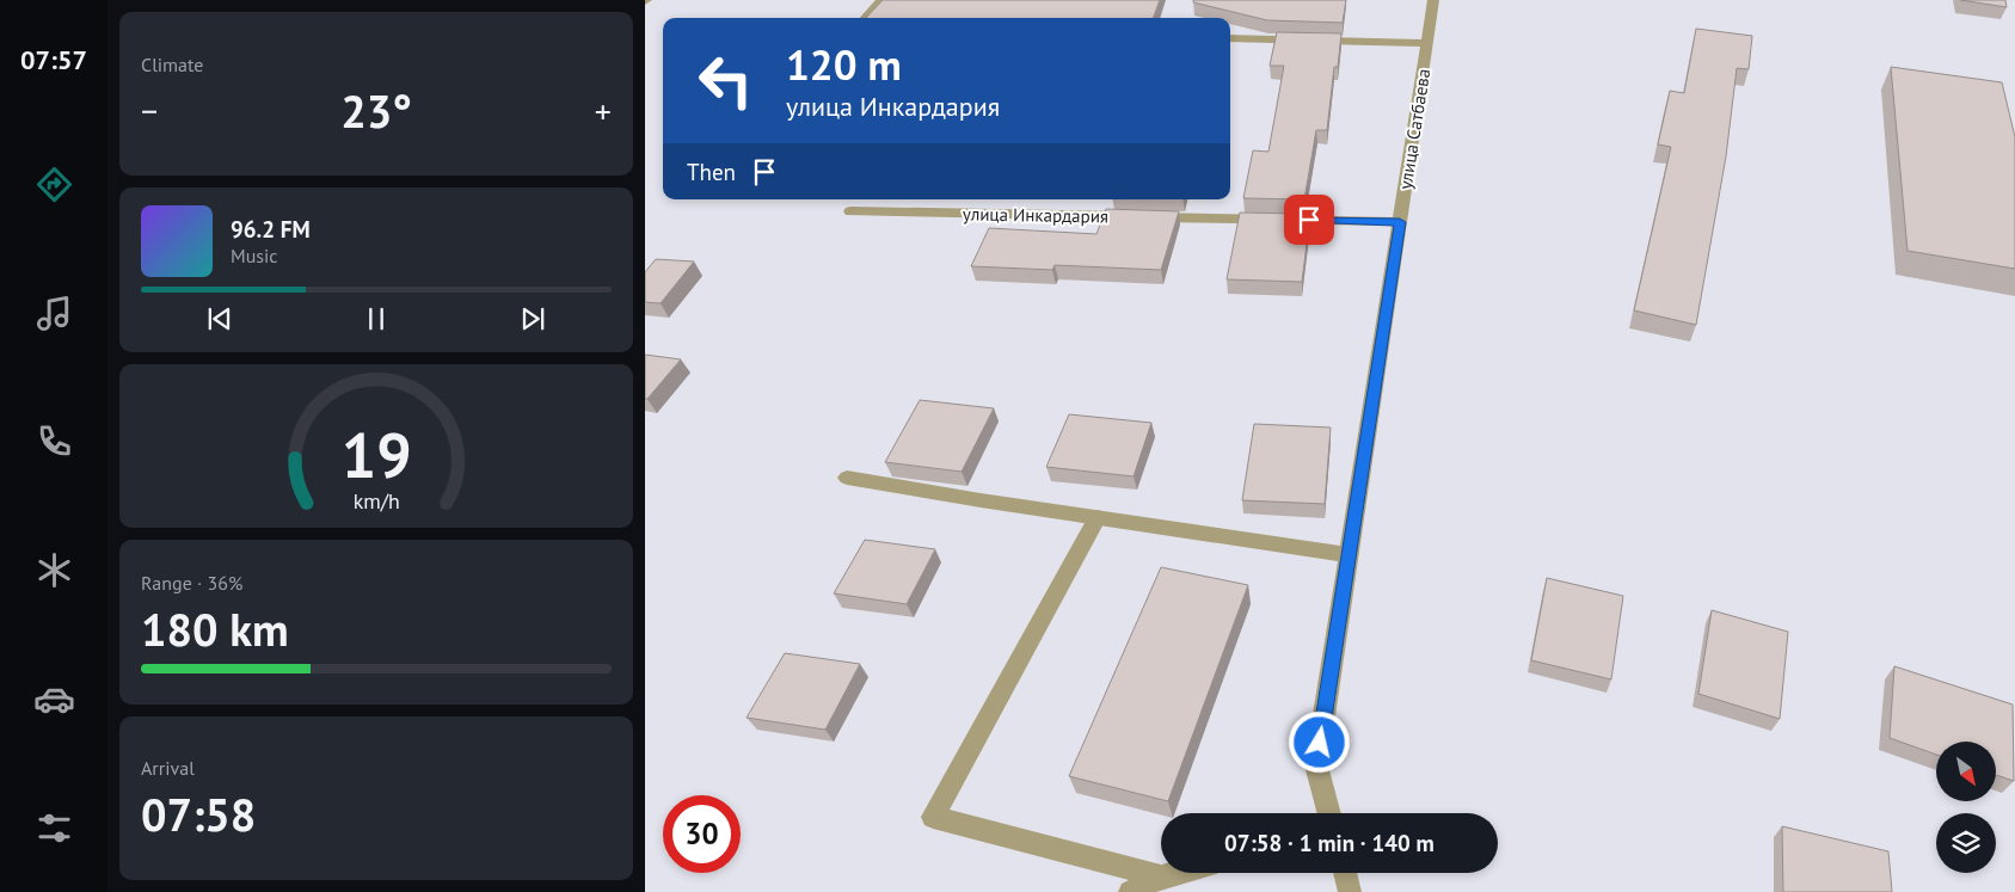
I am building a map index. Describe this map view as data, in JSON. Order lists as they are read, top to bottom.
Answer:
{
  "streets": {
    "street": ["улица Сатбаева", "улица Инкардария"]
  },
  "crossings": [
    ["улица Сатбаева", "улица Инкардария"]
  ],
  "north": "bottom right",
  "page": {
    "tabs": "07:57",
    "tile": [
      "Climate",
      ["Range · 36%", "180 km"],
      ["Arrival", "07:58"]
    ],
    "turn": ["120 m", "улица Инкардария"],
    "heat": ["−", "23°", "+"],
    "then": "Then",
    "song": ["96.2 FM", "Music"],
    "limit": "30",
    "trip": "07:58 · 1 min · 140 m",
    "gauge": ["19", "km/h"]
  }
}
